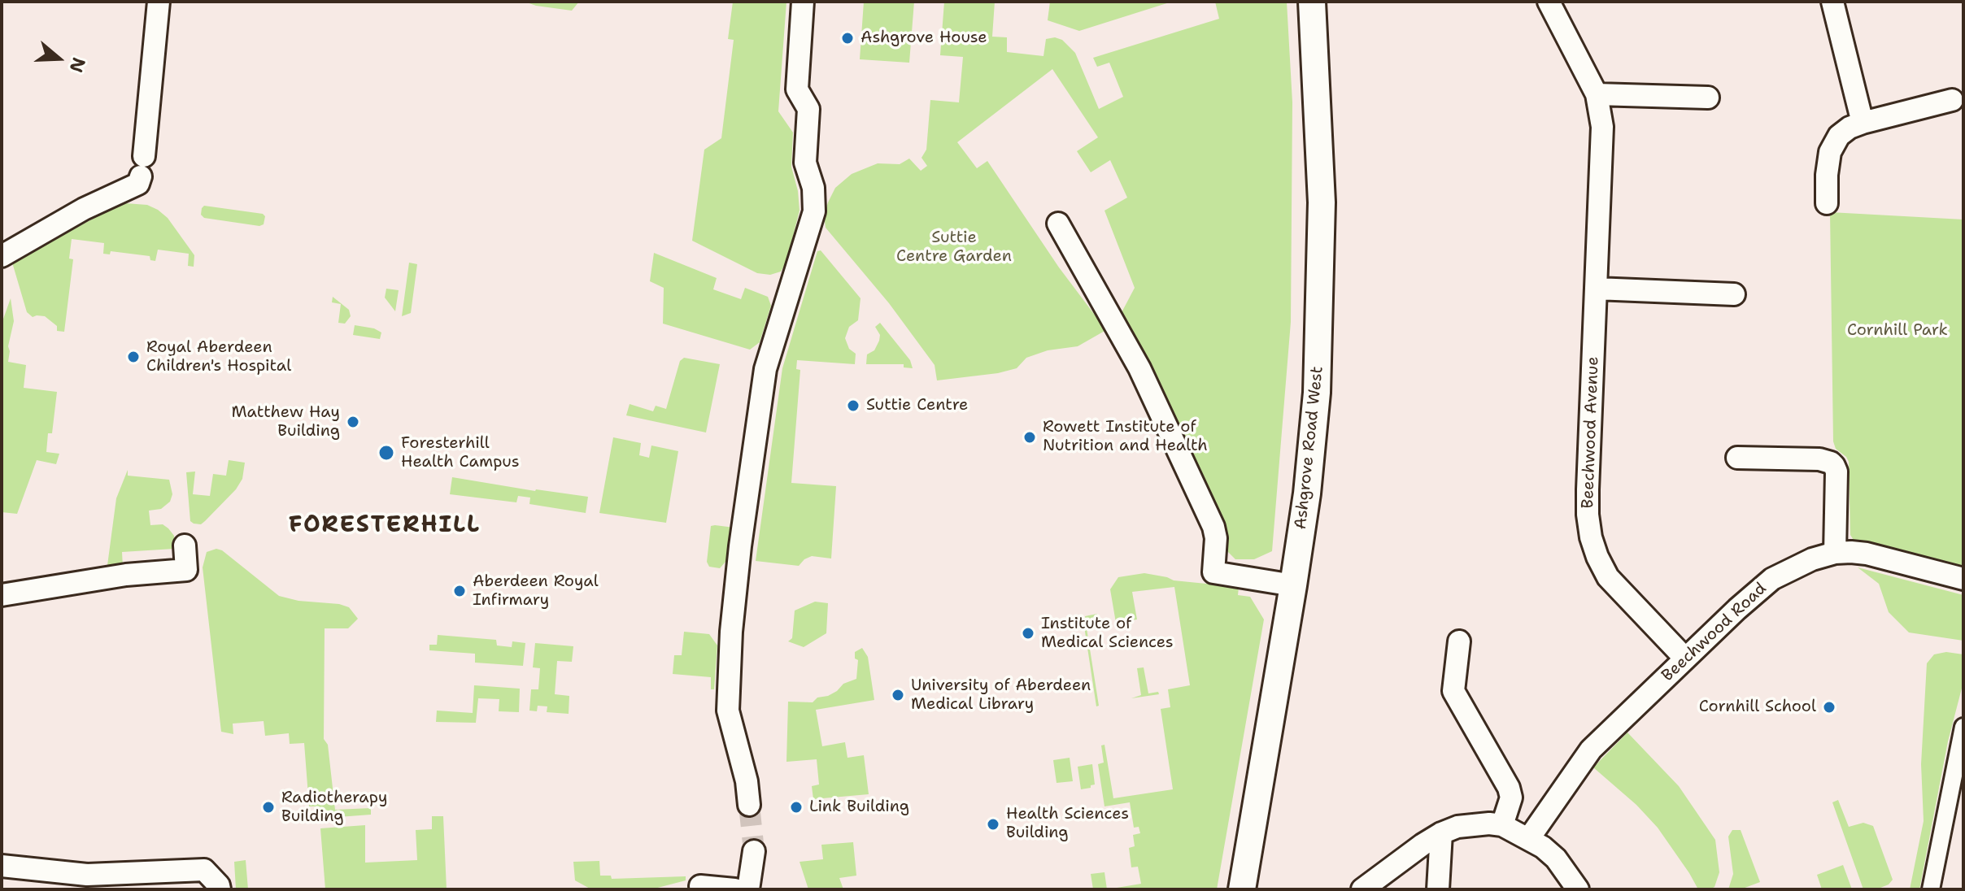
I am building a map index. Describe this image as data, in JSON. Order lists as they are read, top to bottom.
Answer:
{
  "streets": {
    "street": ["Beechwood Avenue", "Ashgrove Road West", "Beechwood Road"]
  },
  "crossings": [
    ["Beechwood Avenue", "Beechwood Road"]
  ],
  "districts": ["FORESTERHILL"],
  "parks": ["Suttie Centre Garden", "Cornhill Park"],
  "places": [
    "Ashgrove House",
    "Royal Aberdeen Children's Hospital",
    "Suttie Centre",
    "Matthew Hay Building",
    "Rowett Institute of Nutrition and Health",
    "Foresterhill Health Campus",
    "Aberdeen Royal Infirmary",
    "Institute of Medical Sciences",
    "University of Aberdeen Medical Library",
    "Cornhill School",
    "Radiotherapy Building",
    "Link Building",
    "Health Sciences Building"
  ],
  "north": "right"
}
